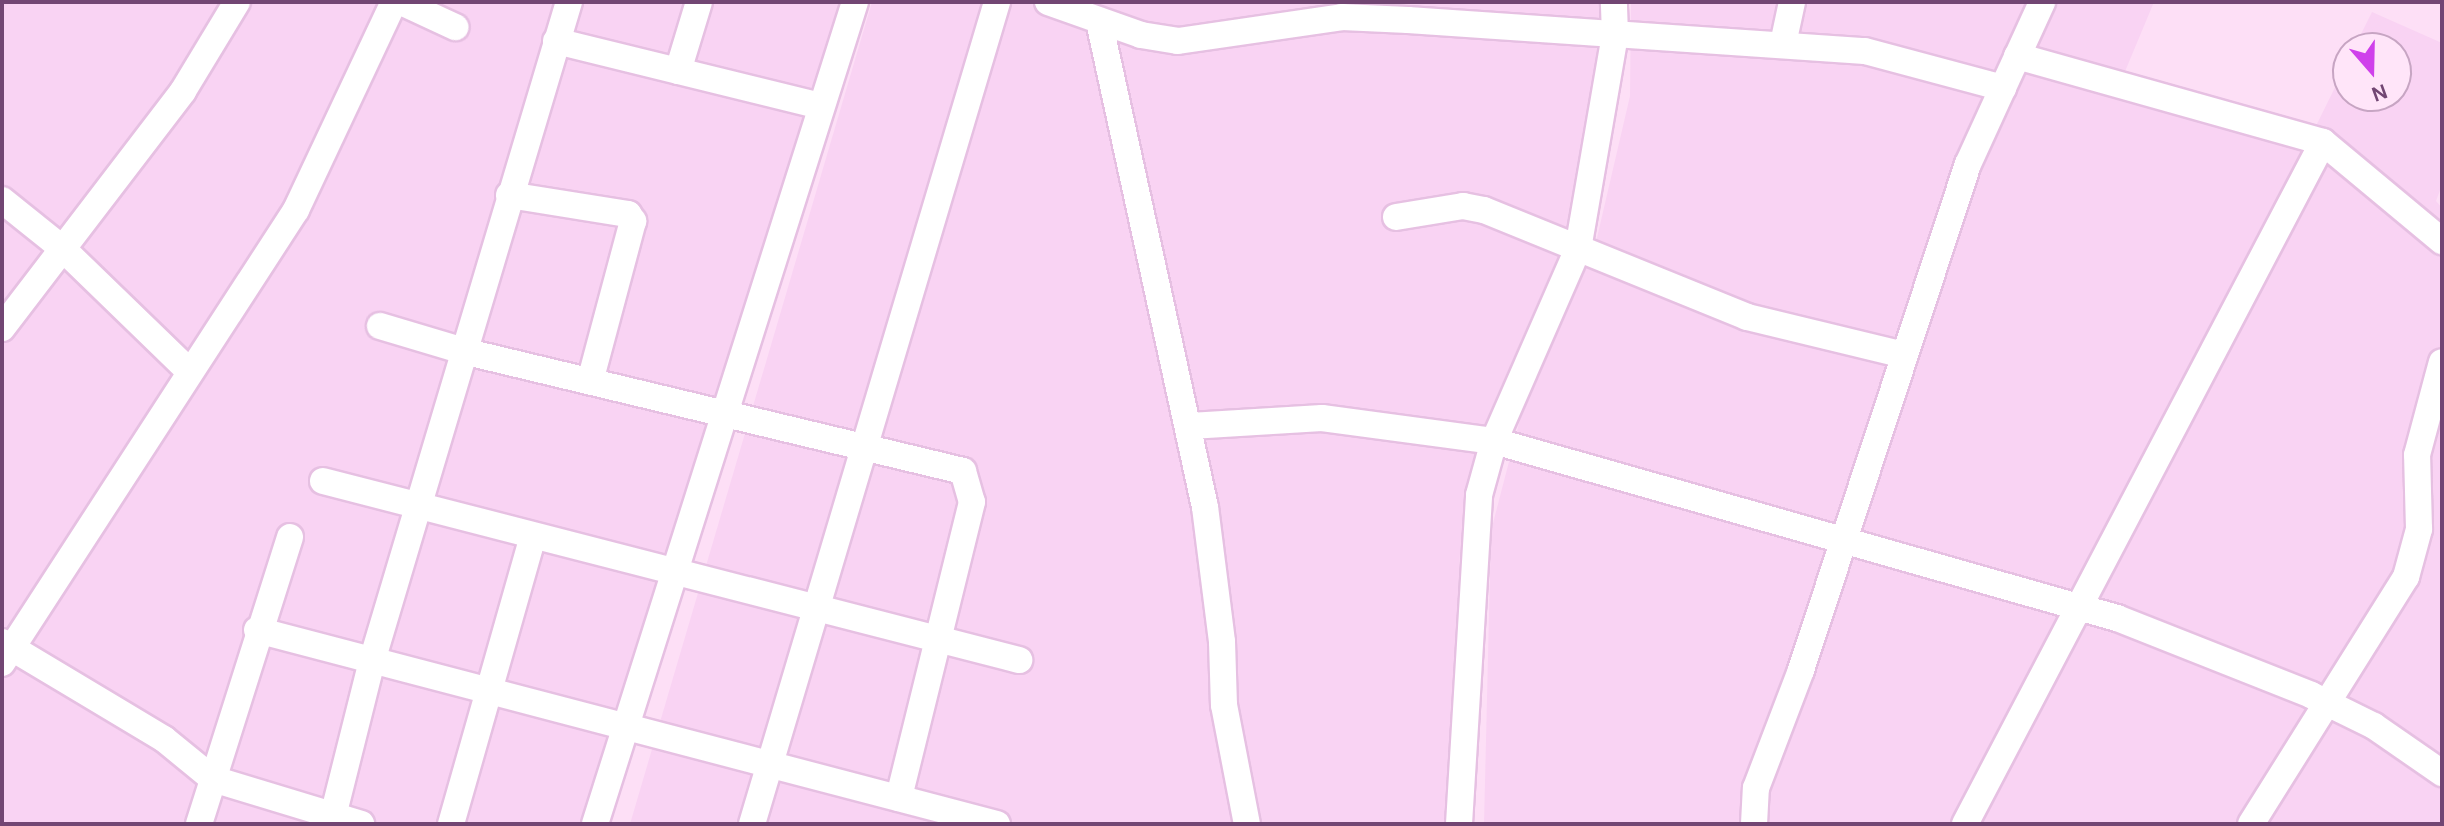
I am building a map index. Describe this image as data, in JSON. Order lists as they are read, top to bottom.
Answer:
{
  "north": "bottom"
}
